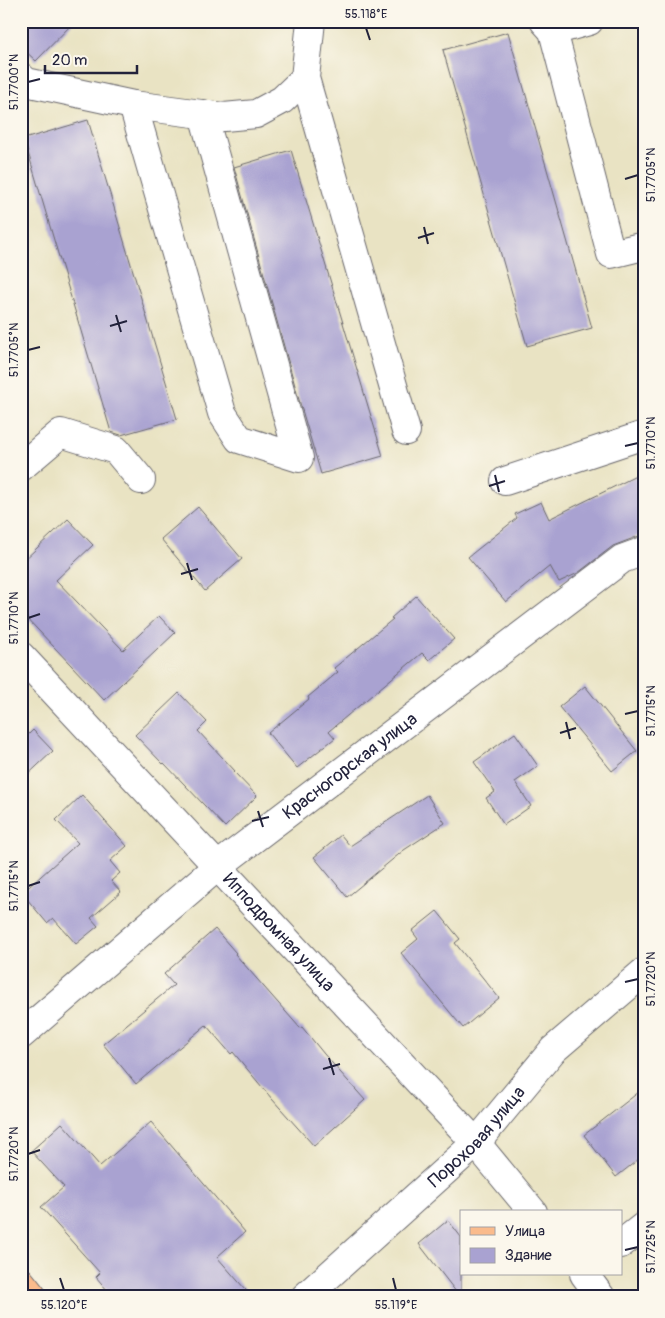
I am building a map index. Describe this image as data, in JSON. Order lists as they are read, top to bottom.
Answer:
{
  "streets": {
    "street": ["Красногорская улица", "Ипподромная улица", "Пороховая улица"]
  },
  "crossings": [
    ["Красногорская улица", "Ипподромная улица"],
    ["Ипподромная улица", "Пороховая улица"]
  ],
  "legend": ["Улица", "Здание"],
  "scale_bar": "20 m",
  "coordinates": [
    "55.118°E",
    "51.7700°N",
    "51.7705°N",
    "51.7710°N",
    "51.7715°N",
    "51.7720°N",
    "51.7725°N",
    "55.120°E",
    "55.119°E"
  ]
}
